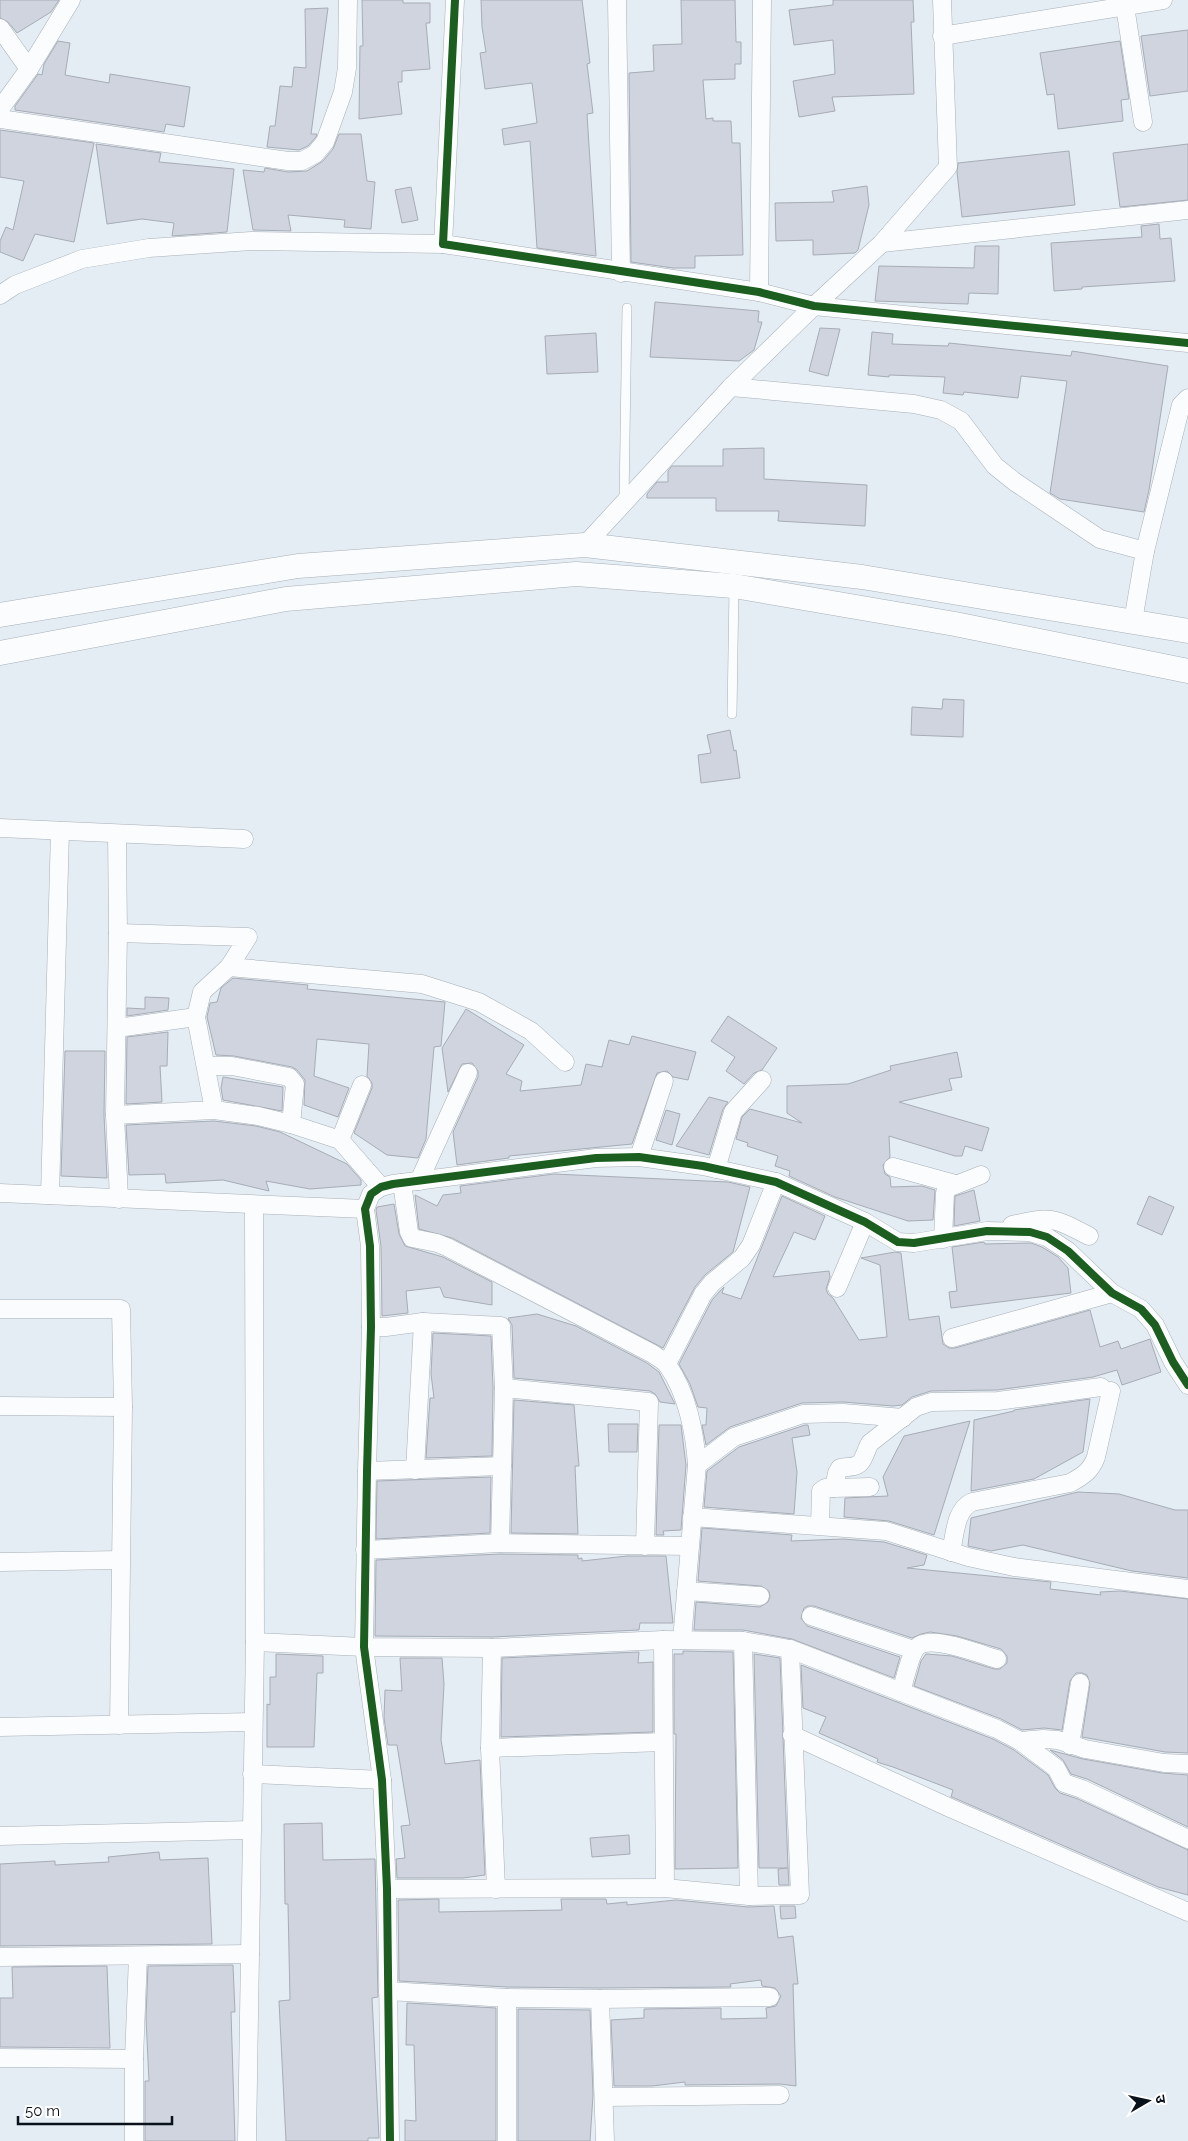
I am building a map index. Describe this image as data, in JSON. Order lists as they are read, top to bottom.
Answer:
{
  "scale_bar": "50 m",
  "north": "right"
}
